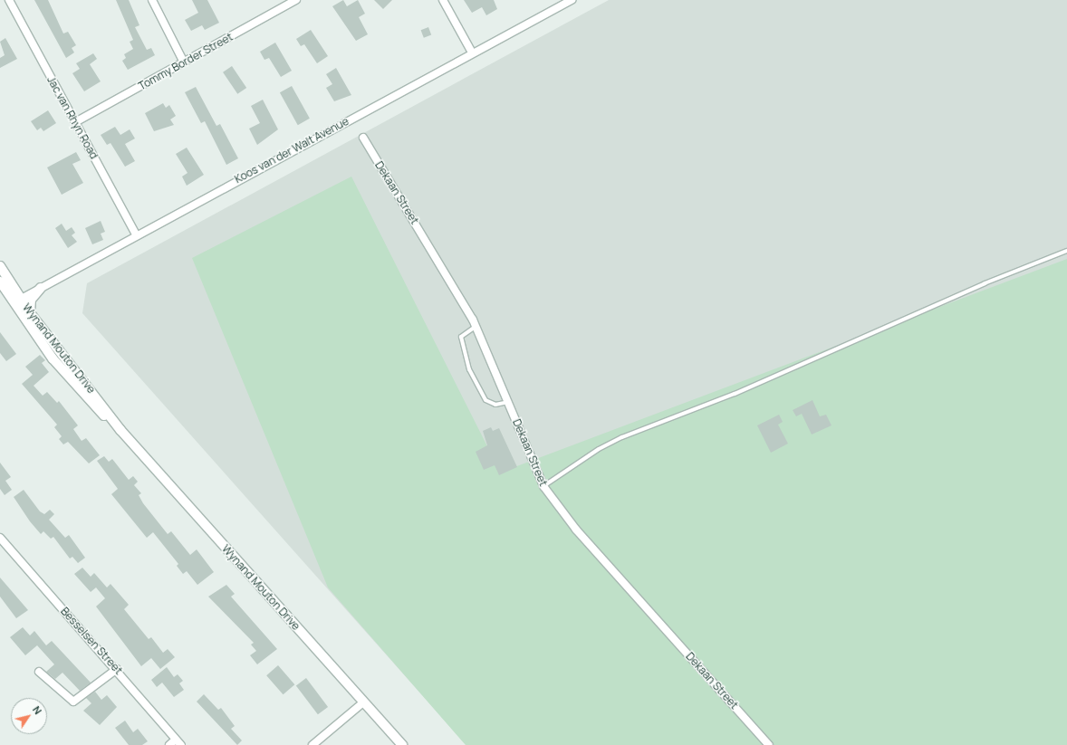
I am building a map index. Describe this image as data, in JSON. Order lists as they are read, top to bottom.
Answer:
{
  "streets": {
    "street": [
      "Tommy Border Street",
      "Jac van Rhyn Road",
      "Koos van der Walt Avenue",
      "Dekaan Street",
      "Wynand Mouton Drive",
      "Besselsen Street"
    ]
  },
  "crossings": [
    ["Tommy Border Street", "Jac van Rhyn Road"],
    ["Jac van Rhyn Road", "Koos van der Walt Avenue"],
    ["Koos van der Walt Avenue", "Wynand Mouton Drive"]
  ],
  "north": "top right"
}
